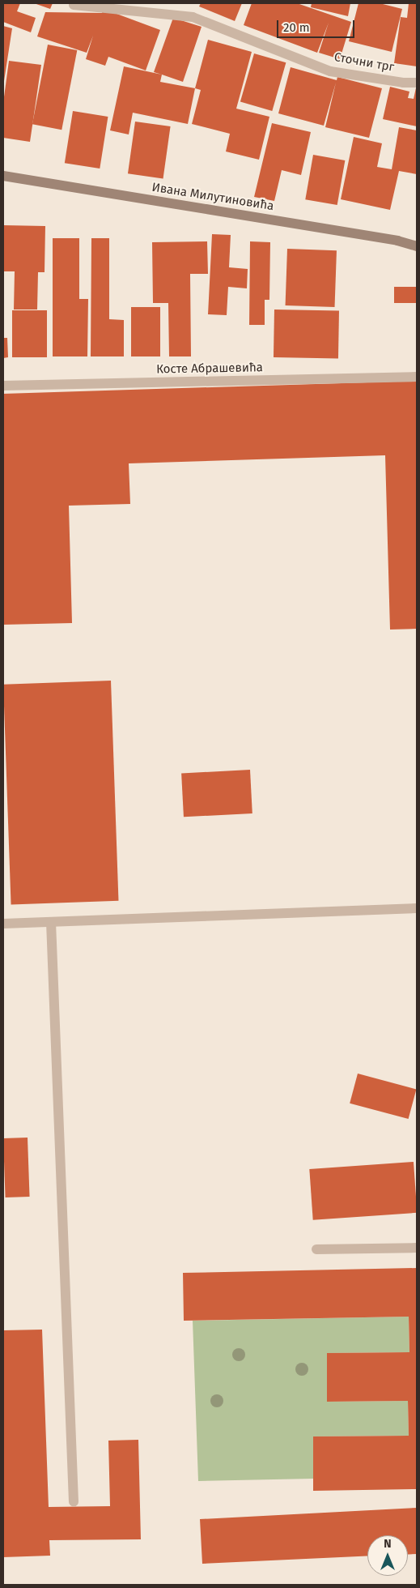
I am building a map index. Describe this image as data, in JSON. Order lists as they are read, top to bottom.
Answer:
{
  "streets": {
    "street": ["Сточни трг", "Ивана Милутиновића", "Косте Абрашевића"]
  },
  "scale_bar": "20 m",
  "north": "top"
}
